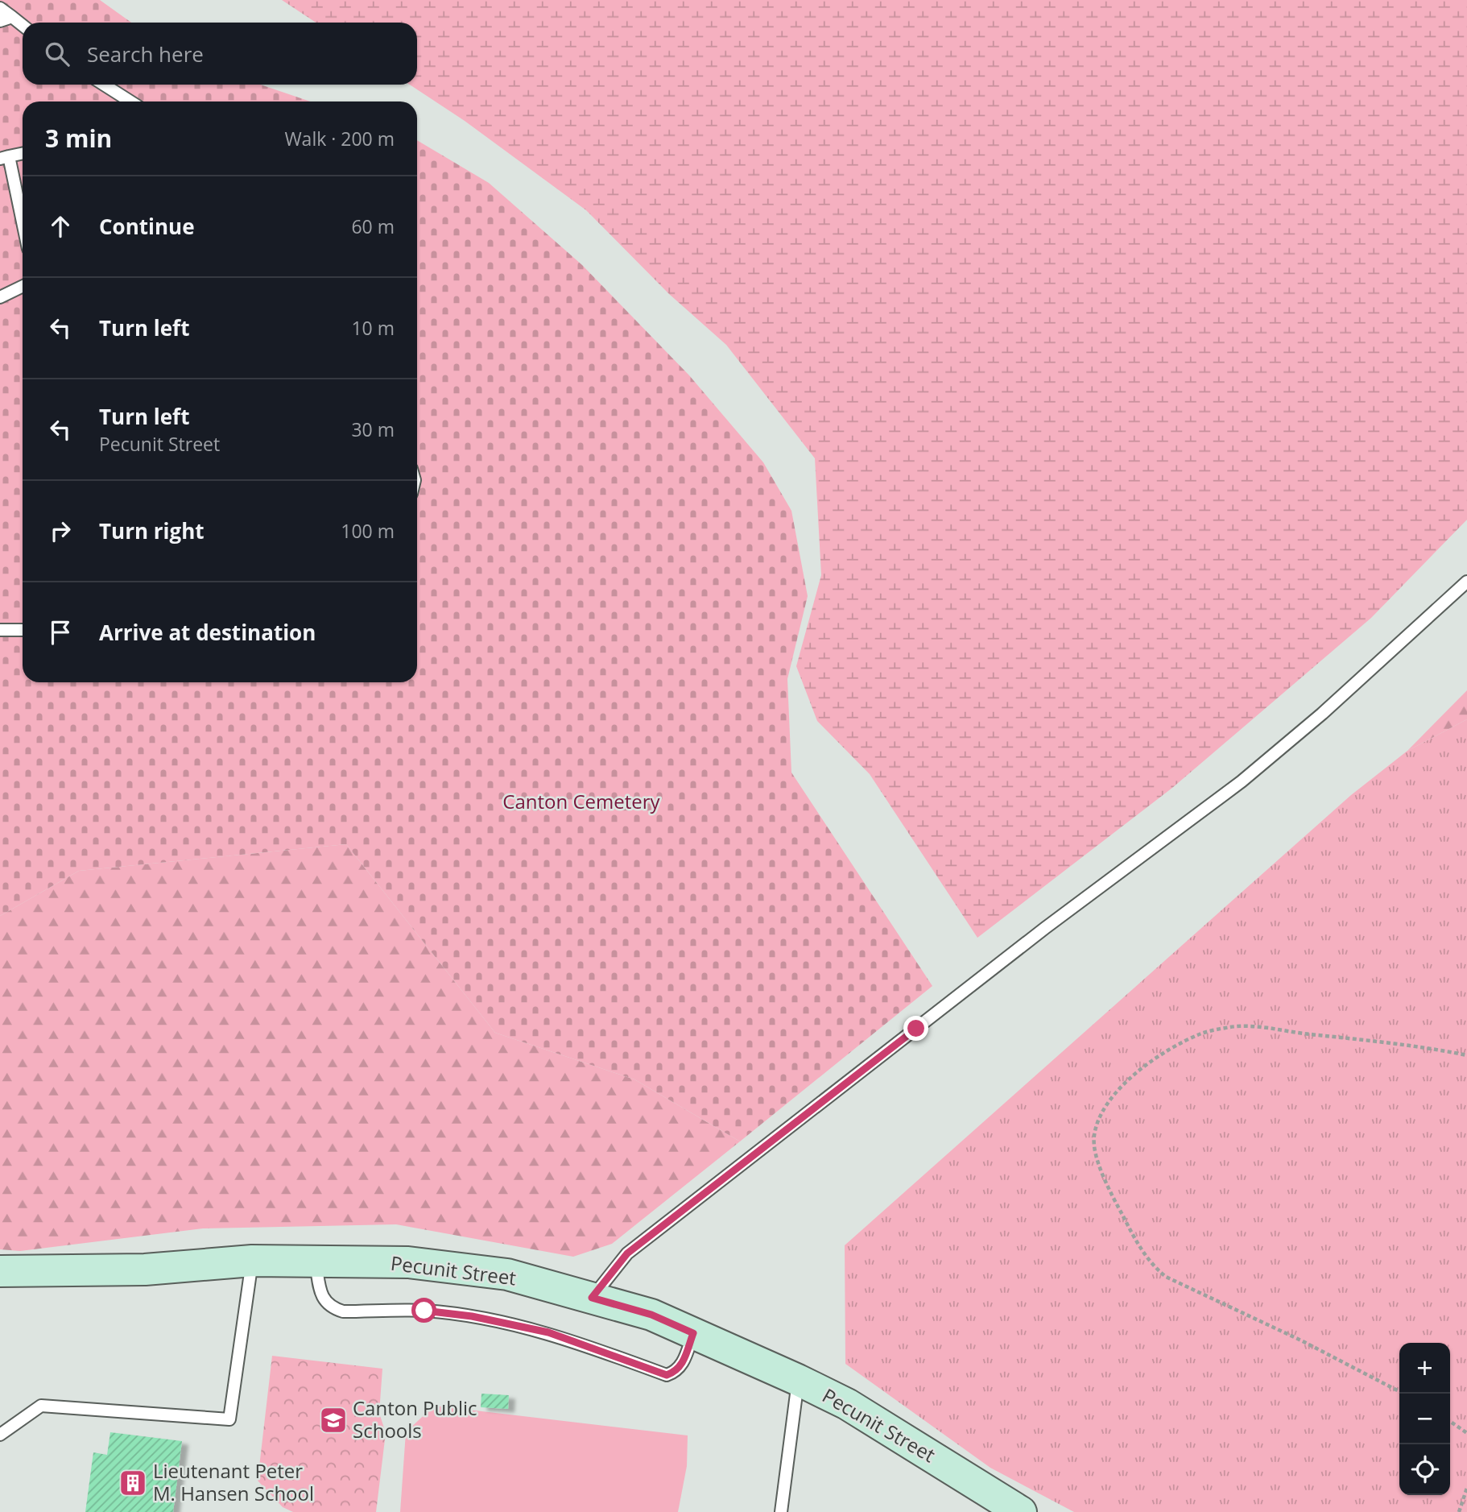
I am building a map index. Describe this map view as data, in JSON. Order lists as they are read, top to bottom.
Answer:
{
  "streets": {
    "street": ["Pecunit Street"]
  },
  "parks": ["Canton Cemetery"],
  "places": {
    "school or university": ["Canton Public Schools"],
    "building": ["Lieutenant Peter M. Hansen School"]
  },
  "page": {
    "search": "Search here",
    "heading": ["3 min", "Walk · 200 m"],
    "list": [
      ["Continue", "60 m"],
      ["Turn left", "10 m"],
      ["Turn left", "Pecunit Street", "30 m"],
      ["Turn right", "100 m"],
      "Arrive at destination"
    ],
    "map_buttons": ["+", "−"]
  }
}
